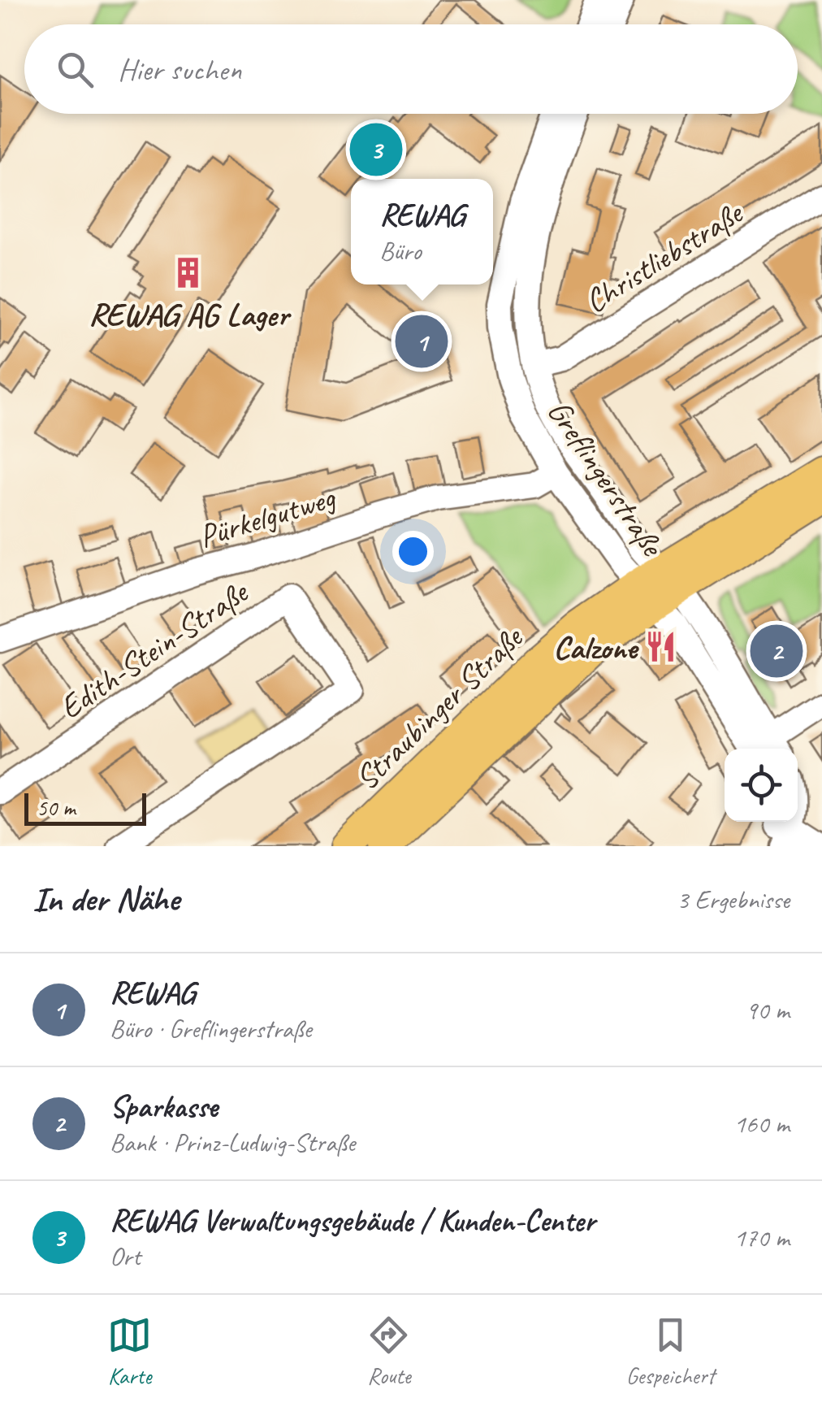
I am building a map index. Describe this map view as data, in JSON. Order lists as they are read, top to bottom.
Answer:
{
  "streets": {
    "main road": ["Straubinger Straße"],
    "street": [
      "Christliebstraße",
      "Greflingerstraße",
      "Pürkelgutweg",
      "Edith-Stein-Straße"
    ]
  },
  "crossings": [
    ["Christliebstraße", "Greflingerstraße"],
    ["Greflingerstraße", "Pürkelgutweg"],
    ["Greflingerstraße", "Straubinger Straße"]
  ],
  "places": {
    "building": ["REWAG AG Lager"],
    "restaurant": ["Calzone"]
  },
  "scale_bar": "50 m",
  "page": {
    "search": "Hier suchen",
    "pins": ["3", "1", "2"],
    "popup": ["REWAG", "Büro"],
    "scale": "50 m",
    "heading": ["In der Nähe", "3 Ergebnisse"],
    "list": [
      {
        "mark": "1",
        "name": "REWAG",
        "note": "Büro · Greflingerstraße",
        "value": "90 m"
      },
      {
        "mark": "2",
        "name": "Sparkasse",
        "note": "Bank · Prinz-Ludwig-Straße",
        "value": "160 m"
      },
      {
        "mark": "3",
        "name": "REWAG Verwaltungsgebäude / Kunden-Center",
        "note": "Ort",
        "value": "170 m"
      }
    ],
    "nav": ["Karte", "Route", "Gespeichert"]
  }
}
